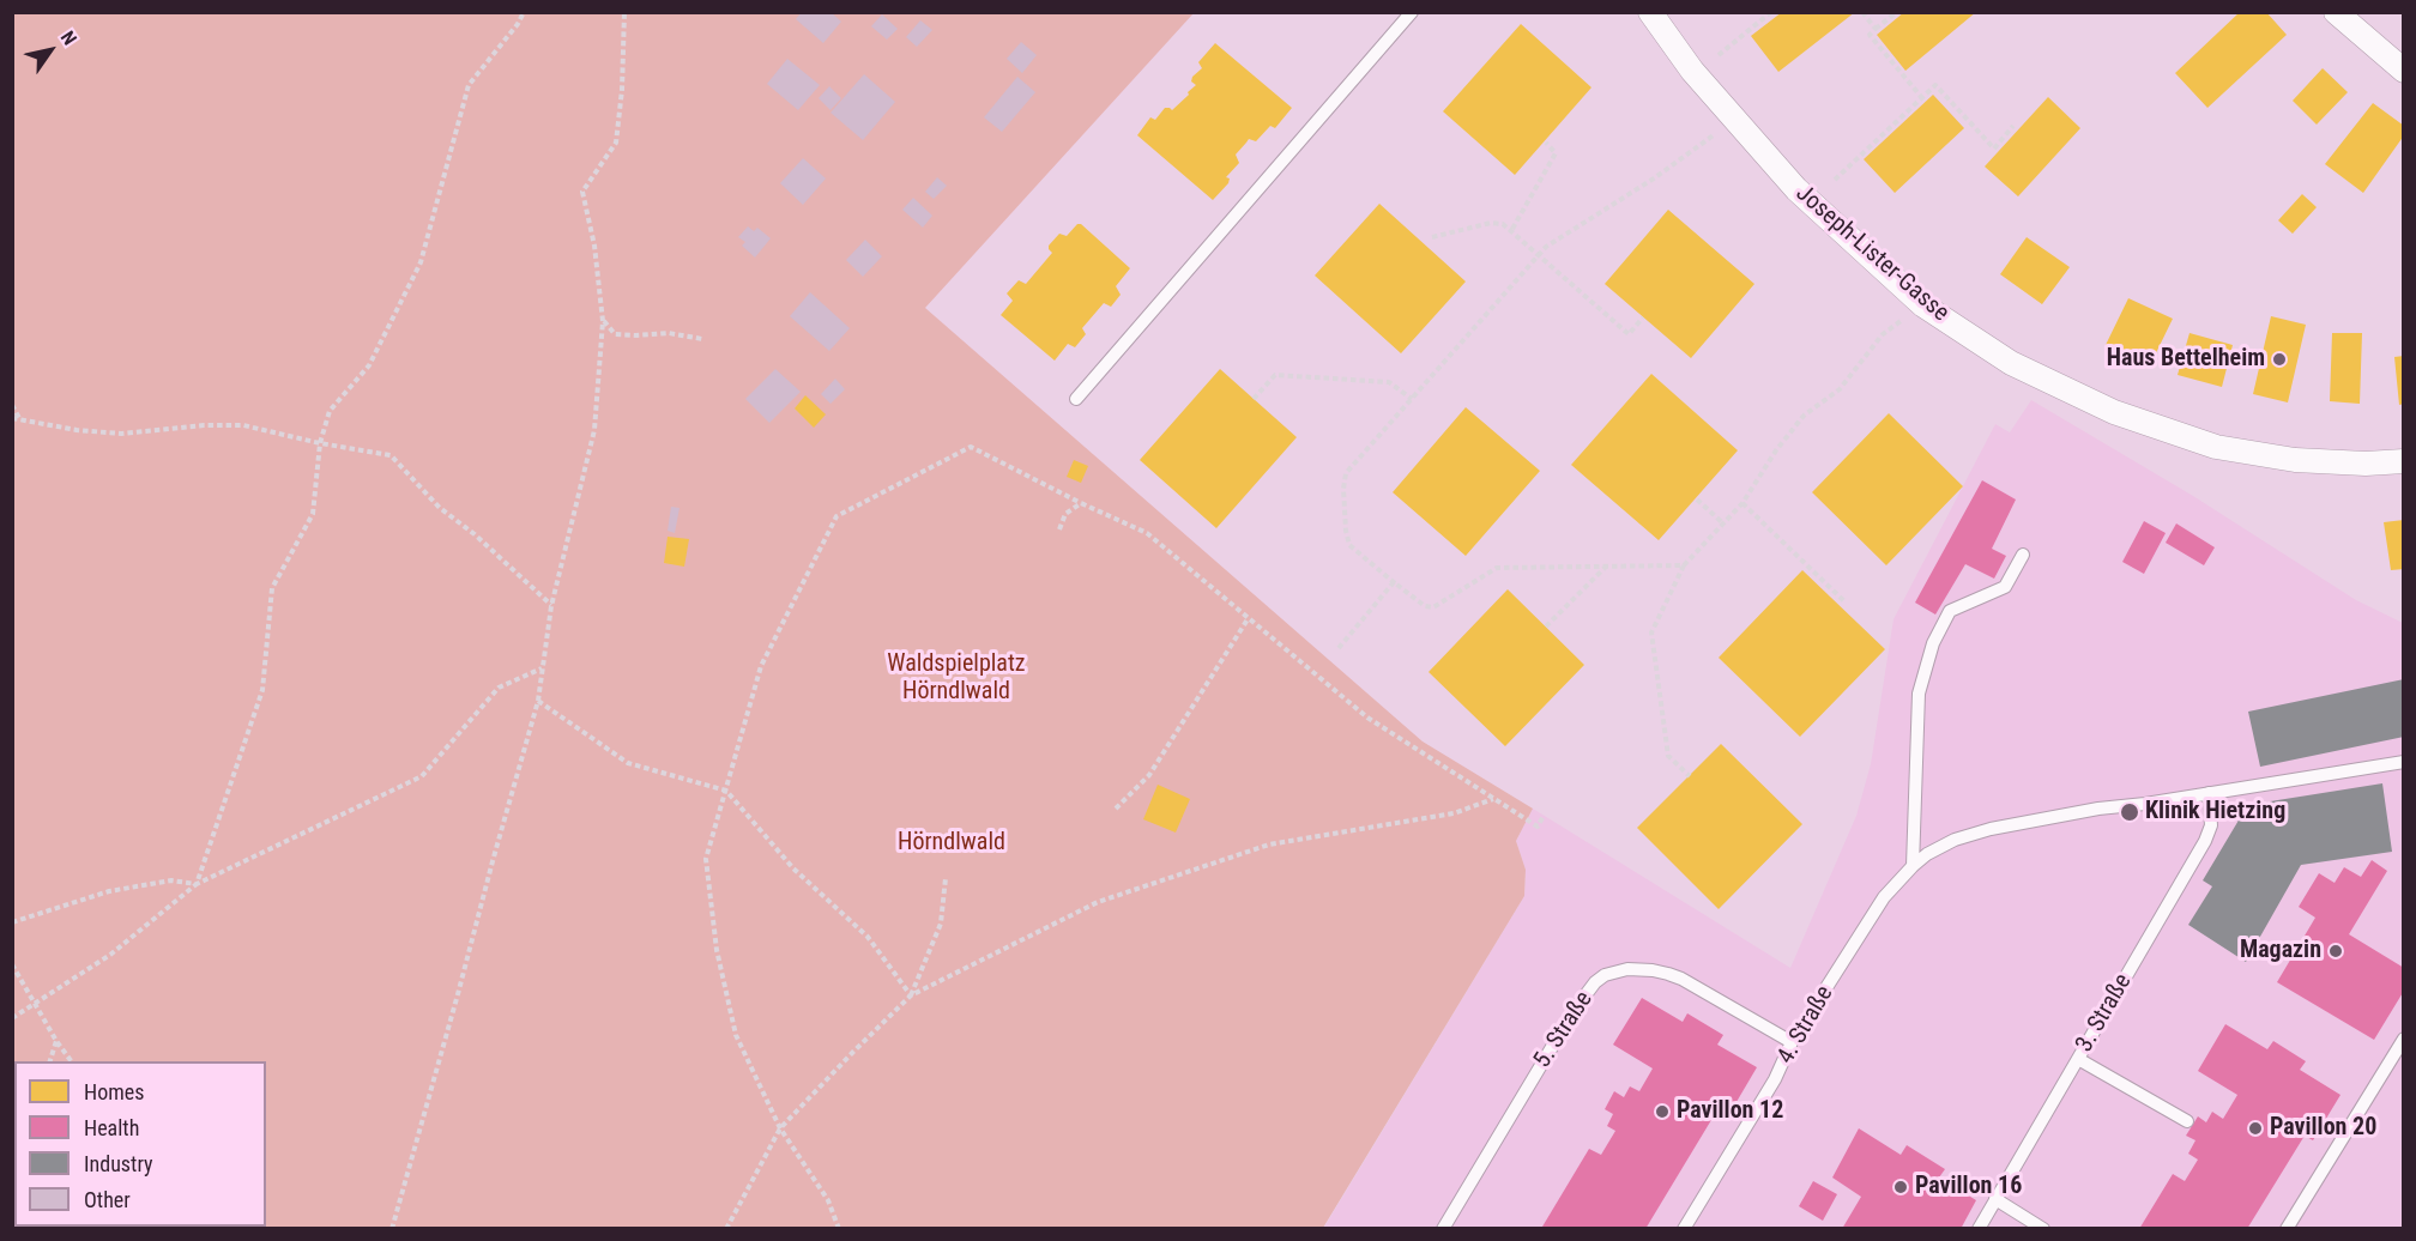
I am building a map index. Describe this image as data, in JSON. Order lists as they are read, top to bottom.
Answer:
{
  "streets": {
    "street": ["Joseph-Lister-Gasse"],
    "lane": ["3. Straße", "4. Straße", "5. Straße"]
  },
  "crossings": [
    ["3. Straße", "4. Straße"],
    ["4. Straße", "5. Straße"]
  ],
  "parks": ["Waldspielplatz Hörndlwald", "Hörndlwald"],
  "places": [
    "Haus Bettelheim",
    "Klinik Hietzing",
    "Magazin",
    "Pavillon 12",
    "Pavillon 20",
    "Pavillon 16"
  ],
  "legend": [
    "Homes",
    "Health",
    "Industry",
    "Other"
  ],
  "north": "top right"
}
